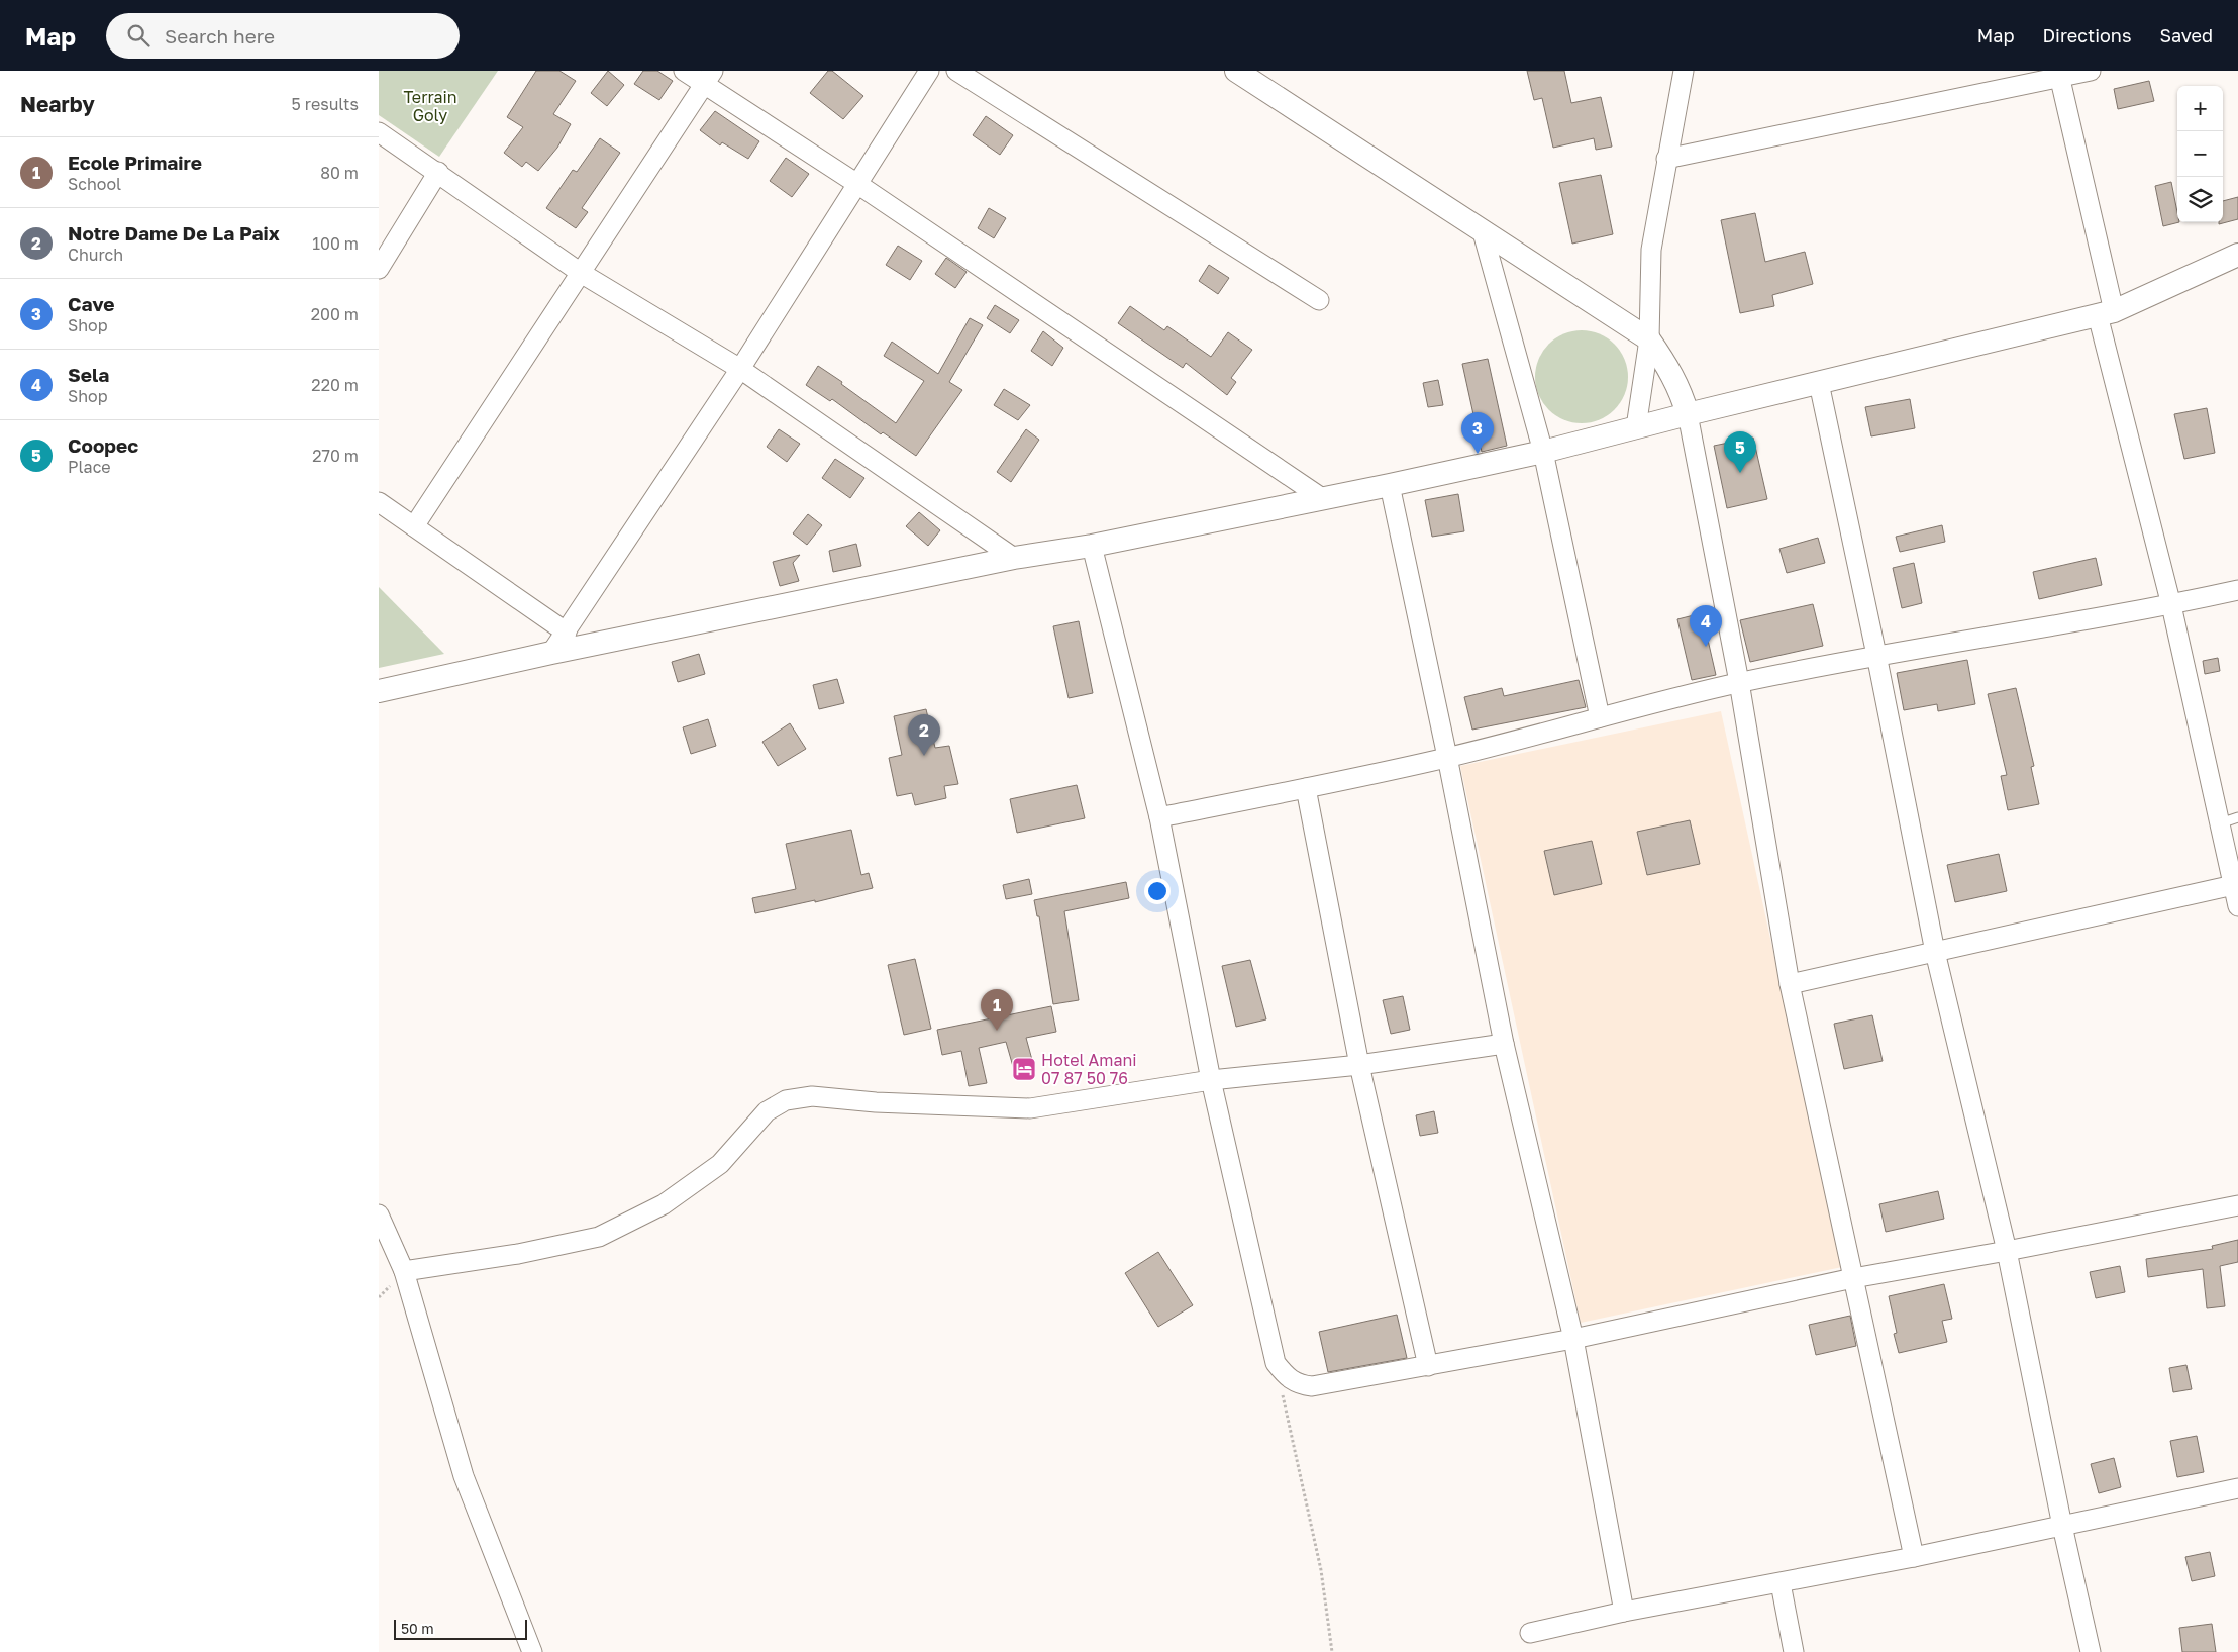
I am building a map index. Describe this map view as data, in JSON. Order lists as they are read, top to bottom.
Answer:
{
  "parks": ["Terrain Goly"],
  "places": {
    "hotel": ["Hotel Amani 07 87 50 76"]
  },
  "scale_bar": "50 m",
  "page": {
    "header": "Map",
    "search": "Search here",
    "nav": ["Map", "Directions", "Saved"],
    "heading": ["Nearby", "5 results"],
    "map_buttons": ["+", "−"],
    "list": [
      {
        "mark": "1",
        "name": "Ecole Primaire",
        "note": "School",
        "value": "80 m"
      },
      {
        "mark": "2",
        "name": "Notre Dame De La Paix",
        "note": "Church",
        "value": "100 m"
      },
      {
        "mark": "3",
        "name": "Cave",
        "note": "Shop",
        "value": "200 m"
      },
      {
        "mark": "4",
        "name": "Sela",
        "note": "Shop",
        "value": "220 m"
      },
      {
        "mark": "5",
        "name": "Coopec",
        "note": "Place",
        "value": "270 m"
      }
    ],
    "pins": [
      "3",
      "5",
      "4",
      "2",
      "1"
    ],
    "scale": "50 m"
  }
}
